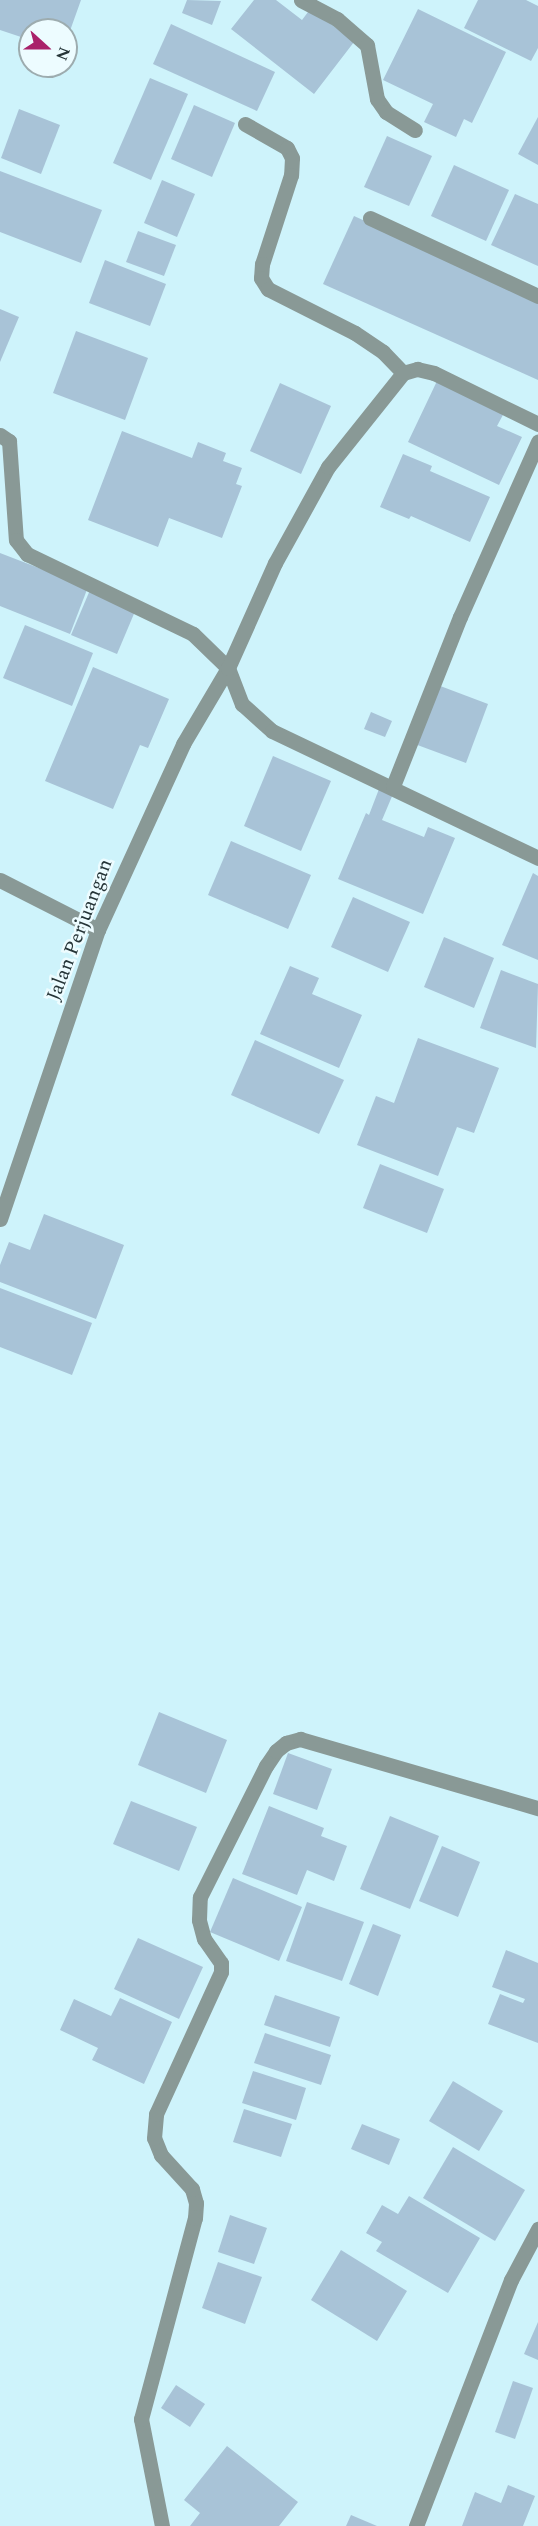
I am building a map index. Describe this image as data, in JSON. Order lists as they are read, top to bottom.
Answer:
{
  "streets": {
    "street": ["Jalan Perjuangan"]
  },
  "north": "right"
}
